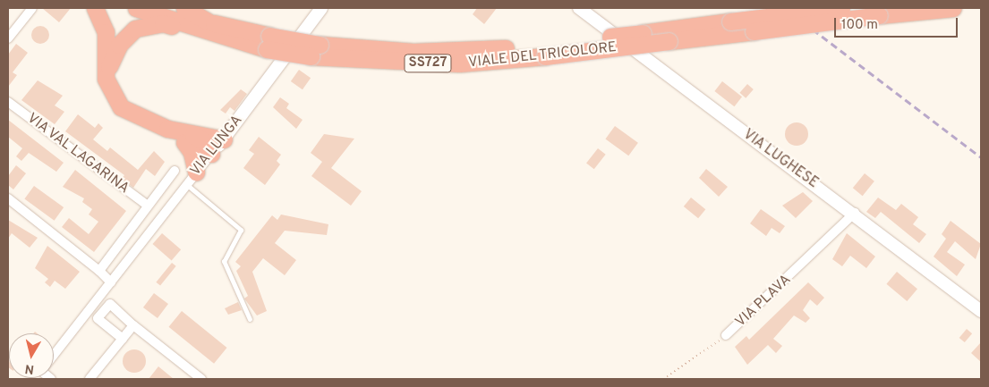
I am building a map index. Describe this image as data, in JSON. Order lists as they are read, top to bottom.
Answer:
{
  "streets": {
    "highway": ["VIALE DEL TRICOLORE", "SS727"],
    "main road": ["VIA LUNGA", "VIA LUGHESE"],
    "street": ["VIA VAL LAGARINA", "VIA PLAVA"]
  },
  "crossings": [
    ["VIA LUNGA", "VIA VAL LAGARINA"],
    ["VIA LUGHESE", "VIA PLAVA"]
  ],
  "scale_bar": "100 m",
  "north": "bottom"
}
